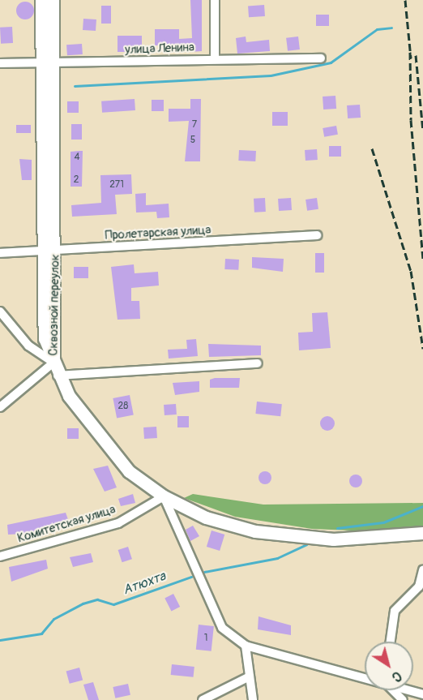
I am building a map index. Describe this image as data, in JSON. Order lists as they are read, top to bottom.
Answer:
{
  "streets": {
    "street": [
      "улица Ленина",
      "Пролетарская улица",
      "Сквозной переулок",
      "Комитетская улица"
    ]
  },
  "crossings": [
    ["улица Ленина", "Сквозной переулок"],
    ["Пролетарская улица", "Сквозной переулок"],
    ["Сквозной переулок", "Комитетская улица"]
  ],
  "water": ["Атюхта"],
  "house_numbers": [
    "7",
    "5",
    "4",
    "2",
    "271",
    "28",
    "1"
  ],
  "north": "bottom right"
}
